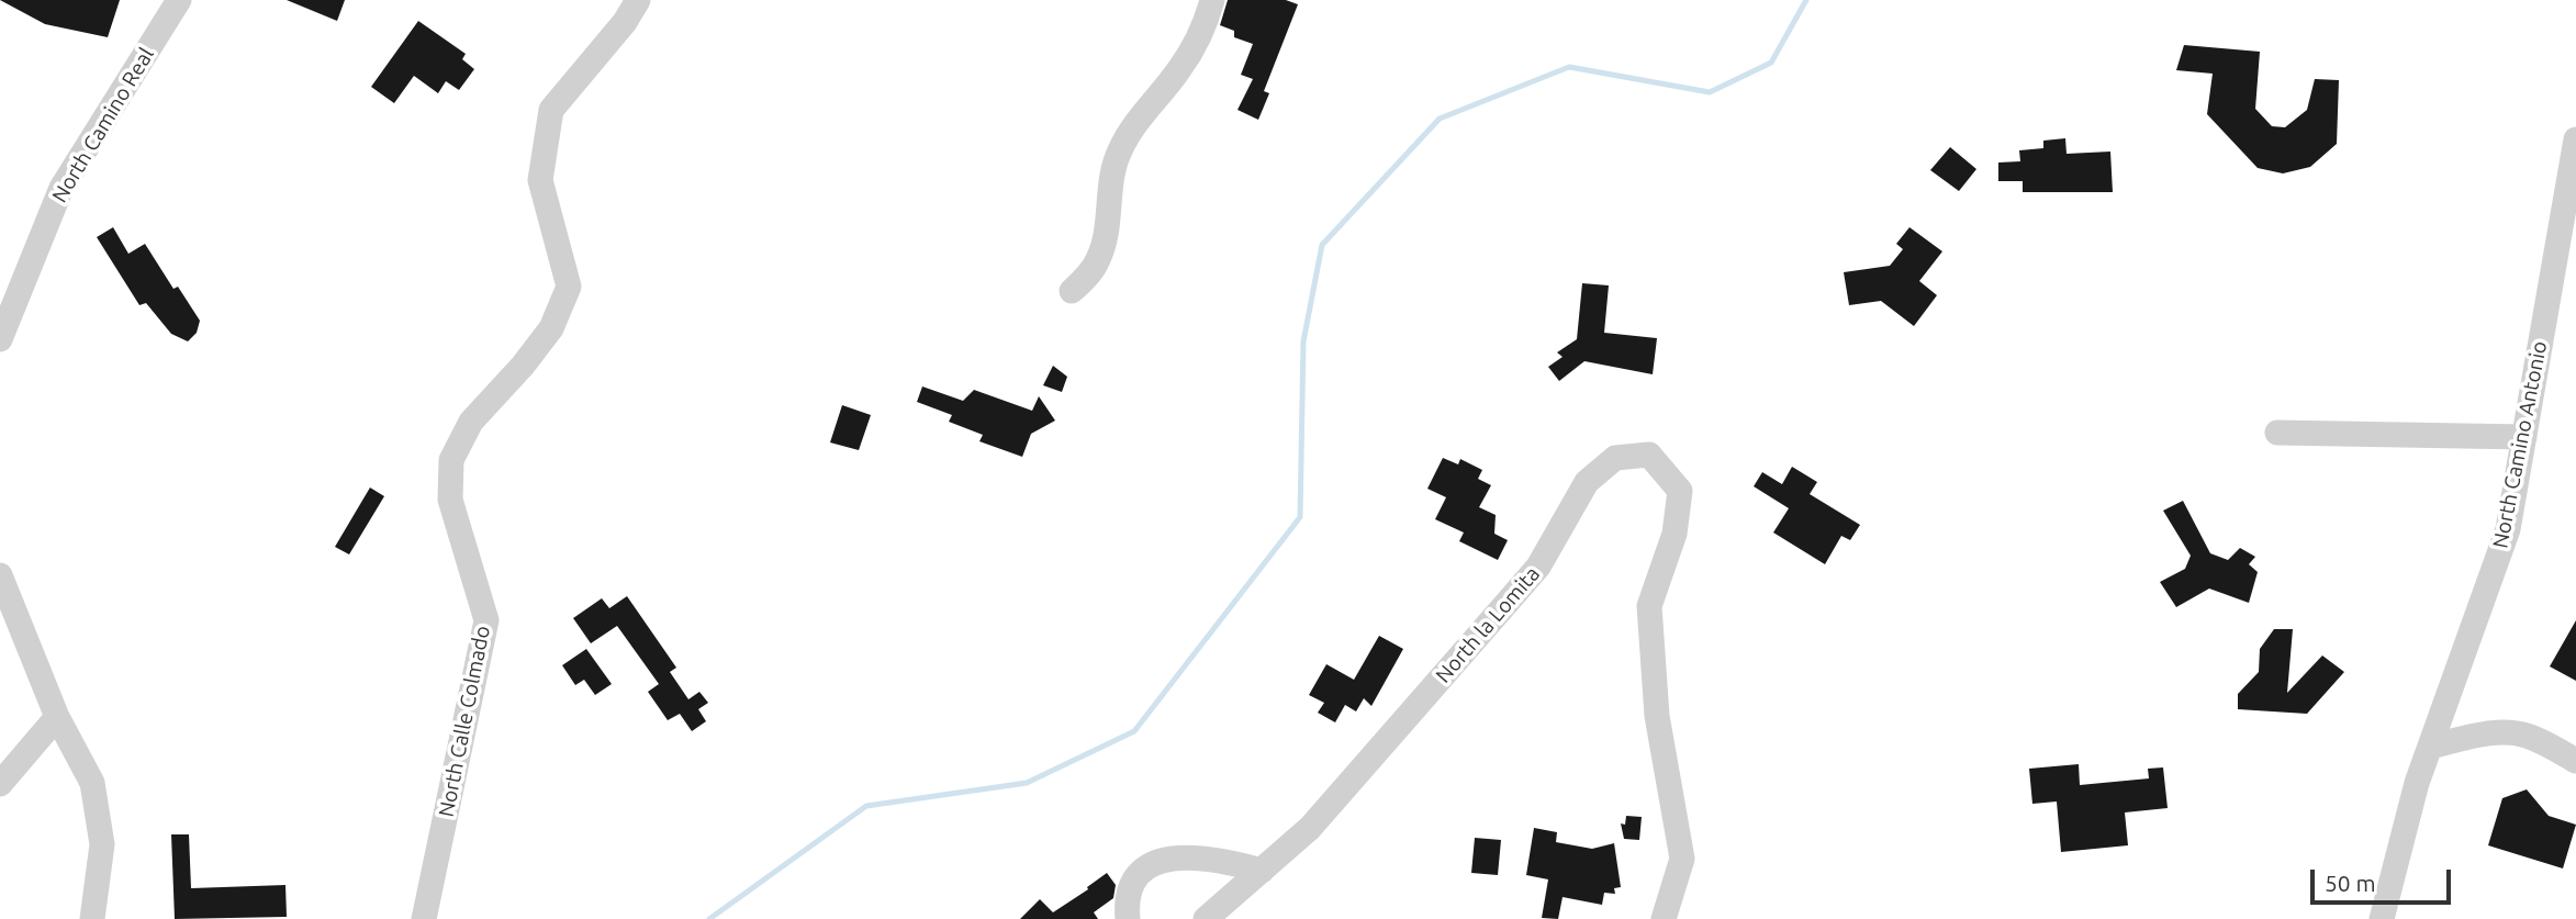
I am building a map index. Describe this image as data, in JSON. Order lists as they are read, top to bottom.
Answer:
{
  "streets": {
    "street": [
      "North Camino Real",
      "North Camino Antonio",
      "North la Lomita",
      "North Calle Colmado"
    ]
  },
  "scale_bar": "50 m"
}
